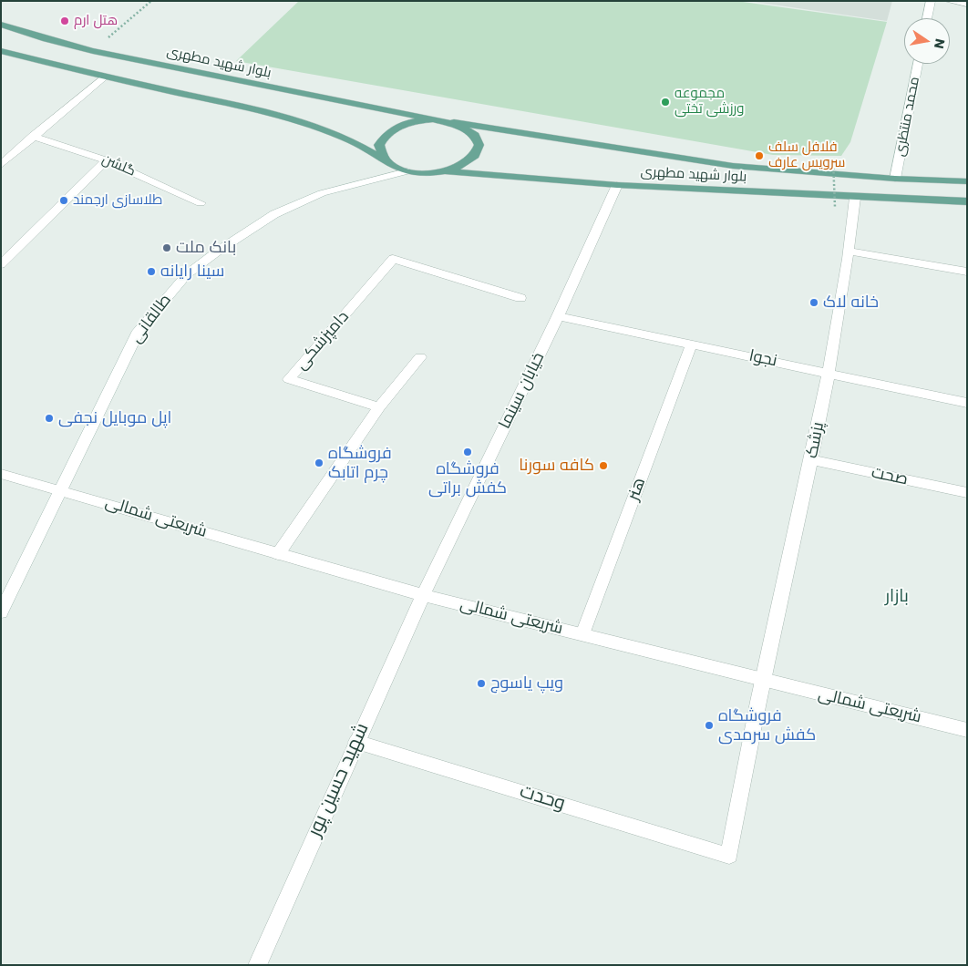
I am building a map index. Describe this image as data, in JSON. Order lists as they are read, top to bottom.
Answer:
{
  "streets": {
    "main road": ["بلوار شهید مطهری"],
    "street": [
      "محمد منتظری",
      "گلشن",
      "طالقانی",
      "دامپزشکی",
      "نجوا",
      "خیابان سینما",
      "پزشک",
      "صحت",
      "هنر",
      "شریعتی شمالی",
      "شهید حسین پور",
      "وحدت"
    ]
  },
  "crossings": [
    ["بلوار شهید مطهری", "محمد منتظری"],
    ["بلوار شهید مطهری", "خیابان سینما"],
    ["بلوار شهید مطهری", "پزشک"],
    ["طالقانی", "شریعتی شمالی"],
    ["نجوا", "خیابان سینما"],
    ["نجوا", "پزشک"],
    ["نجوا", "هنر"],
    ["خیابان سینما", "شریعتی شمالی"],
    ["خیابان سینما", "شهید حسین پور"],
    ["پزشک", "صحت"],
    ["پزشک", "شریعتی شمالی"],
    ["پزشک", "وحدت"],
    ["هنر", "شریعتی شمالی"],
    ["شریعتی شمالی", "شهید حسین پور"],
    ["شهید حسین پور", "وحدت"]
  ],
  "districts": ["بازار"],
  "places": [
    "هتل ارم",
    "مجموعه ورزشی تختی",
    "فلافل سلف سرویس عارف",
    "طلاسازی ارجمند",
    "بانک ملت",
    "سینا رایانه",
    "خانه لاک",
    "اپل موبایل نجفی",
    "فروشگاه کفش براتی",
    "فروشگاه چرم اتابک",
    "کافه سورنا",
    "ویپ یاسوج",
    "فروشگاه کفش سرمدی"
  ],
  "north": "right"
}
